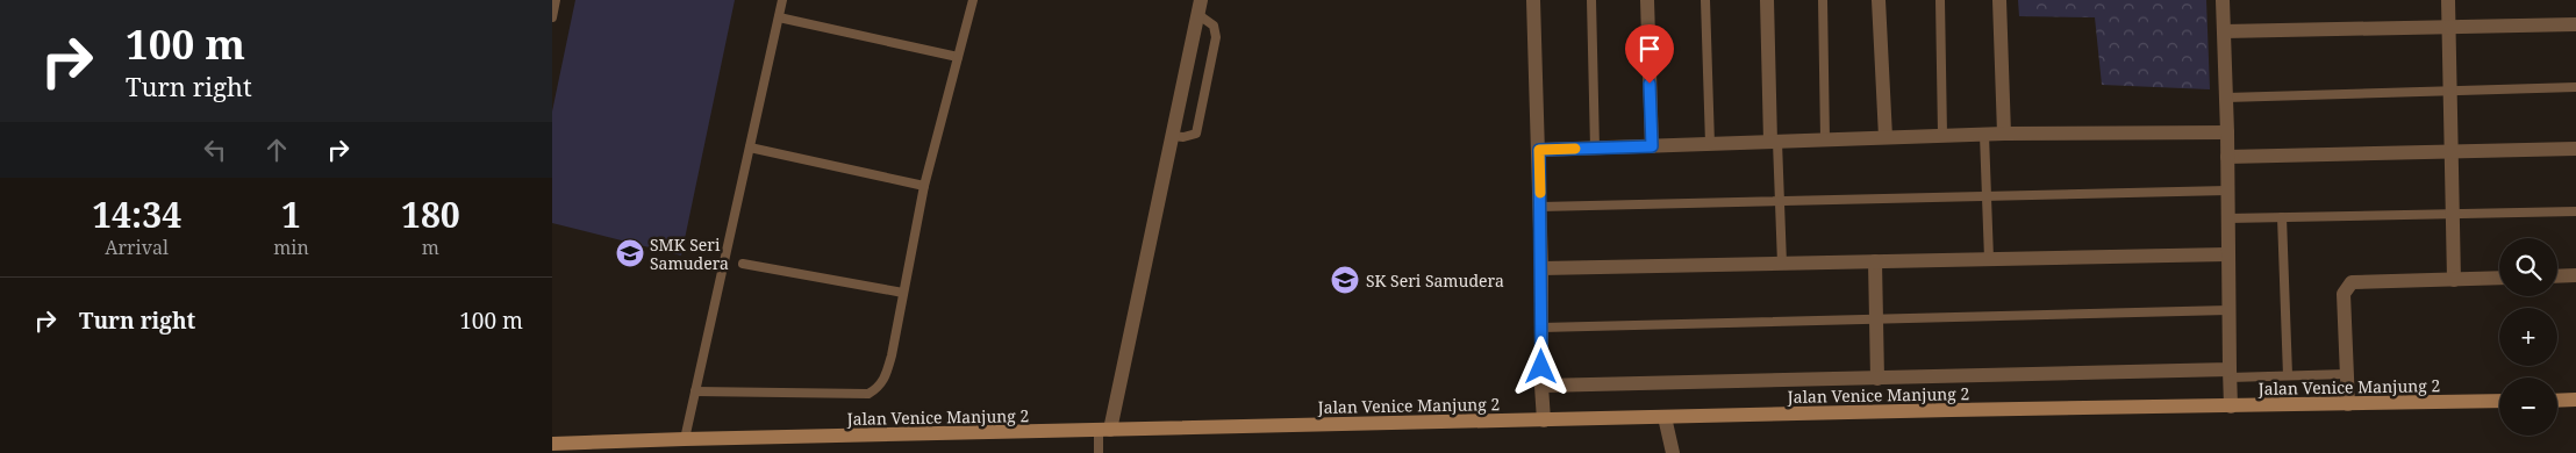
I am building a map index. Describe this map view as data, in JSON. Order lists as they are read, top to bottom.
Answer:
{
  "streets": {
    "street": ["Jalan Venice Manjung 2"]
  },
  "places": {
    "school or university": ["SMK Seri Samudera", "SK Seri Samudera"]
  },
  "page": {
    "turn": ["100 m", "Turn right"],
    "eta": [
      "14:34",
      "Arrival",
      "1",
      "min",
      "180",
      "m"
    ],
    "map_buttons": ["+", "−"],
    "list": [
      {
        "name": "Turn right",
        "value": "100 m"
      }
    ]
  }
}
